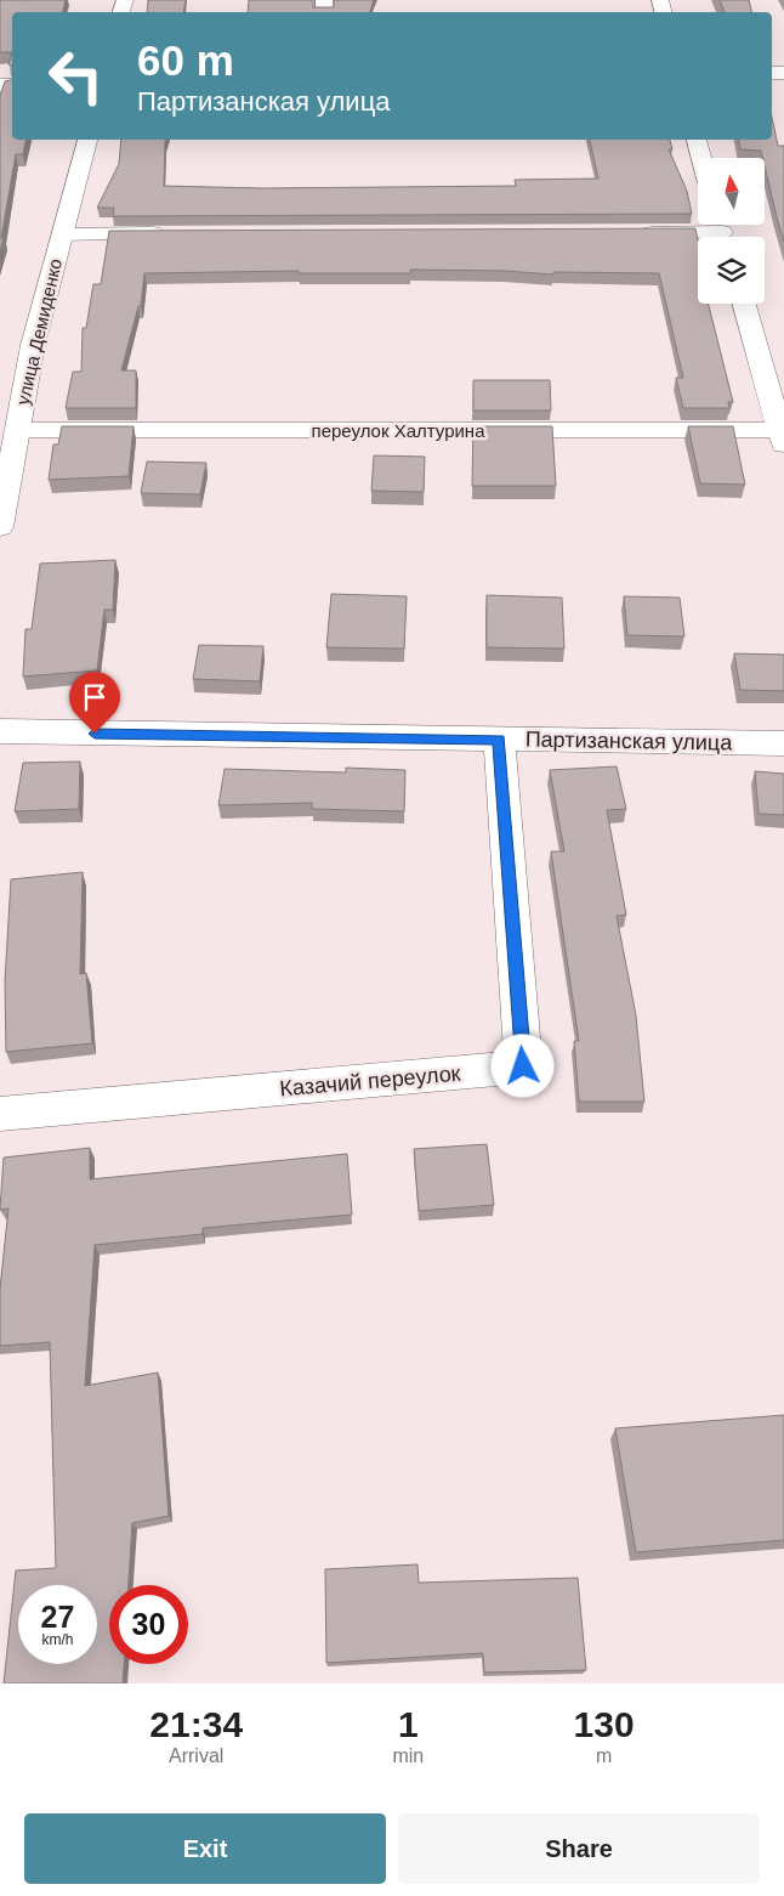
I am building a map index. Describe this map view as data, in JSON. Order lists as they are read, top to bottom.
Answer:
{
  "streets": {
    "street": [
      "улица Демиденко",
      "переулок Халтурина",
      "Партизанская улица",
      "Казачий переулок"
    ]
  },
  "crossings": [
    ["улица Демиденко", "переулок Халтурина"],
    ["Партизанская улица", "Казачий переулок"]
  ],
  "north": "top",
  "page": {
    "turn": ["60 m", "Партизанская улица"],
    "speed": "27 km/h",
    "limit": "30",
    "eta": [
      "21:34",
      "Arrival",
      "1",
      "min",
      "130",
      "m"
    ],
    "buttons": ["Exit", "Share"]
  }
}
